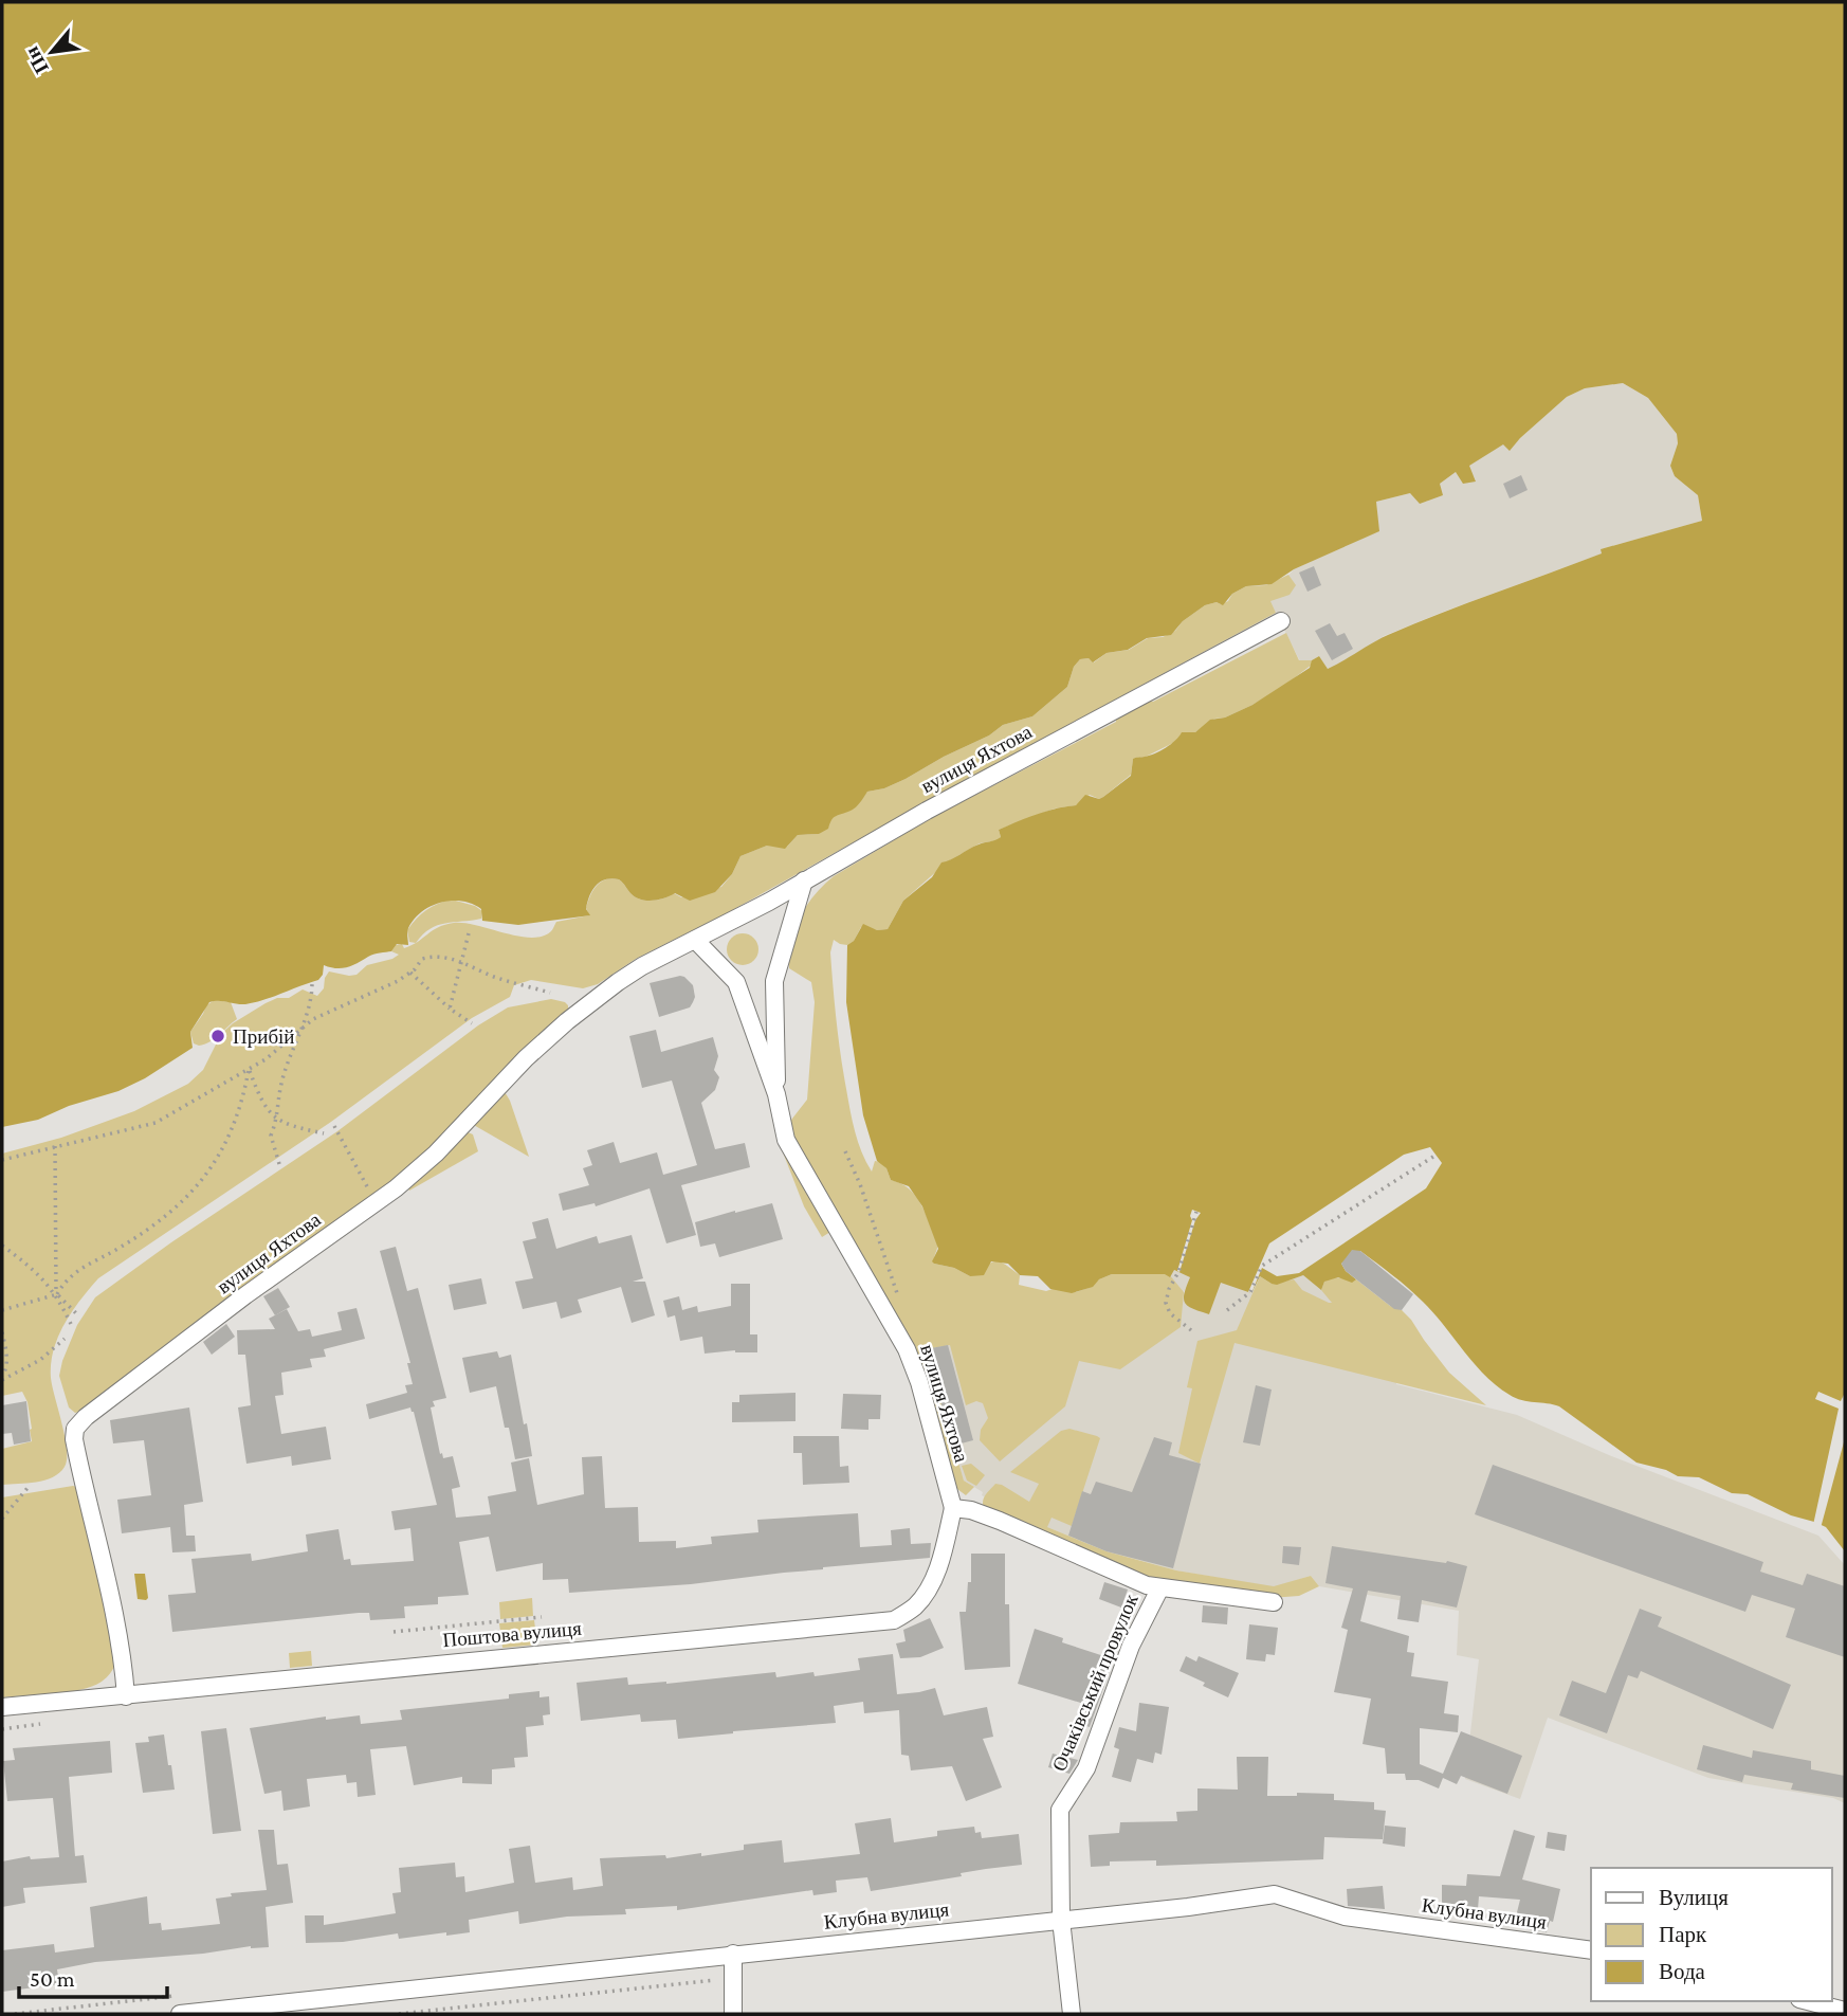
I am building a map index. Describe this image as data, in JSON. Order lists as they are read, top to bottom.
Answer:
{
  "streets": {
    "street": [
      "вулиця Яхтова",
      "Поштова вулиця",
      "Очаківський провулок",
      "Клубна вулиця"
    ]
  },
  "crossings": [
    ["вулиця Яхтова", "Поштова вулиця"],
    ["Очаківський провулок", "Клубна вулиця"]
  ],
  "places": ["Прибій"],
  "legend": ["Вулиця", "Парк", "Вода"],
  "scale_bar": "50 m",
  "north": "bottom left"
}
